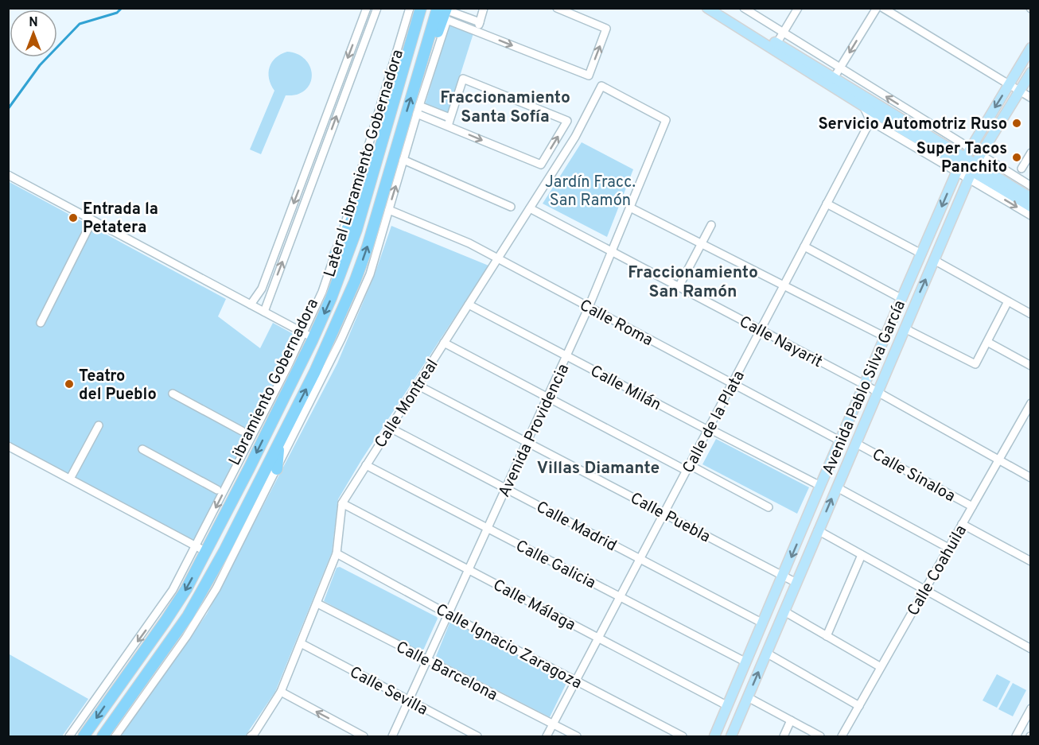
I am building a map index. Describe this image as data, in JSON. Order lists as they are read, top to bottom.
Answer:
{
  "streets": {
    "highway": ["Libramiento Gobernadora"],
    "main road": ["Avenida Pablo Silva García"],
    "street": [
      "Lateral Libramiento Gobernadora",
      "Calle Roma",
      "Calle Nayarit",
      "Calle Milán",
      "Calle Montreal",
      "Calle de la Plata",
      "Avenida Providencia",
      "Calle Sinaloa",
      "Calle Puebla",
      "Calle Madrid",
      "Calle Galicia",
      "Calle Coahuila",
      "Calle Málaga",
      "Calle Ignacio Zaragoza",
      "Calle Barcelona",
      "Calle Sevilla"
    ]
  },
  "crossings": [
    ["Lateral Libramiento Gobernadora", "Libramiento Gobernadora"],
    ["Calle Roma", "Avenida Pablo Silva García"],
    ["Calle Roma", "Calle Montreal"],
    ["Calle Roma", "Calle de la Plata"],
    ["Calle Roma", "Avenida Providencia"],
    ["Calle Nayarit", "Avenida Pablo Silva García"],
    ["Calle Nayarit", "Calle Montreal"],
    ["Calle Nayarit", "Calle de la Plata"],
    ["Calle Nayarit", "Avenida Providencia"],
    ["Calle Nayarit", "Calle Coahuila"],
    ["Calle Milán", "Avenida Pablo Silva García"],
    ["Calle Milán", "Calle Montreal"],
    ["Calle Milán", "Calle de la Plata"],
    ["Calle Milán", "Avenida Providencia"],
    ["Avenida Pablo Silva García", "Calle Sinaloa"],
    ["Avenida Pablo Silva García", "Calle Puebla"],
    ["Avenida Pablo Silva García", "Calle Madrid"],
    ["Avenida Pablo Silva García", "Calle Galicia"],
    ["Avenida Pablo Silva García", "Calle Málaga"],
    ["Calle Montreal", "Avenida Providencia"],
    ["Calle Montreal", "Calle Puebla"],
    ["Calle Montreal", "Calle Madrid"],
    ["Calle Montreal", "Calle Galicia"],
    ["Calle Montreal", "Calle Málaga"],
    ["Calle Montreal", "Calle Ignacio Zaragoza"],
    ["Calle Montreal", "Calle Barcelona"],
    ["Calle Montreal", "Calle Sevilla"],
    ["Calle de la Plata", "Calle Puebla"],
    ["Calle de la Plata", "Calle Madrid"],
    ["Calle de la Plata", "Calle Galicia"],
    ["Calle de la Plata", "Calle Málaga"],
    ["Calle de la Plata", "Calle Ignacio Zaragoza"],
    ["Calle de la Plata", "Calle Barcelona"],
    ["Avenida Providencia", "Calle Puebla"],
    ["Avenida Providencia", "Calle Madrid"],
    ["Avenida Providencia", "Calle Galicia"],
    ["Avenida Providencia", "Calle Málaga"],
    ["Avenida Providencia", "Calle Ignacio Zaragoza"],
    ["Avenida Providencia", "Calle Barcelona"],
    ["Avenida Providencia", "Calle Sevilla"],
    ["Calle Sinaloa", "Calle Coahuila"]
  ],
  "districts": ["Fraccionamiento Santa Sofía", "Fraccionamiento San Ramón", "Villas Diamante"],
  "parks": ["Jardín Fracc. San Ramón"],
  "places": [
    "Servicio Automotriz Ruso",
    "Super Tacos Panchito",
    "Entrada la Petatera",
    "Teatro del Pueblo"
  ],
  "north": "top"
}
